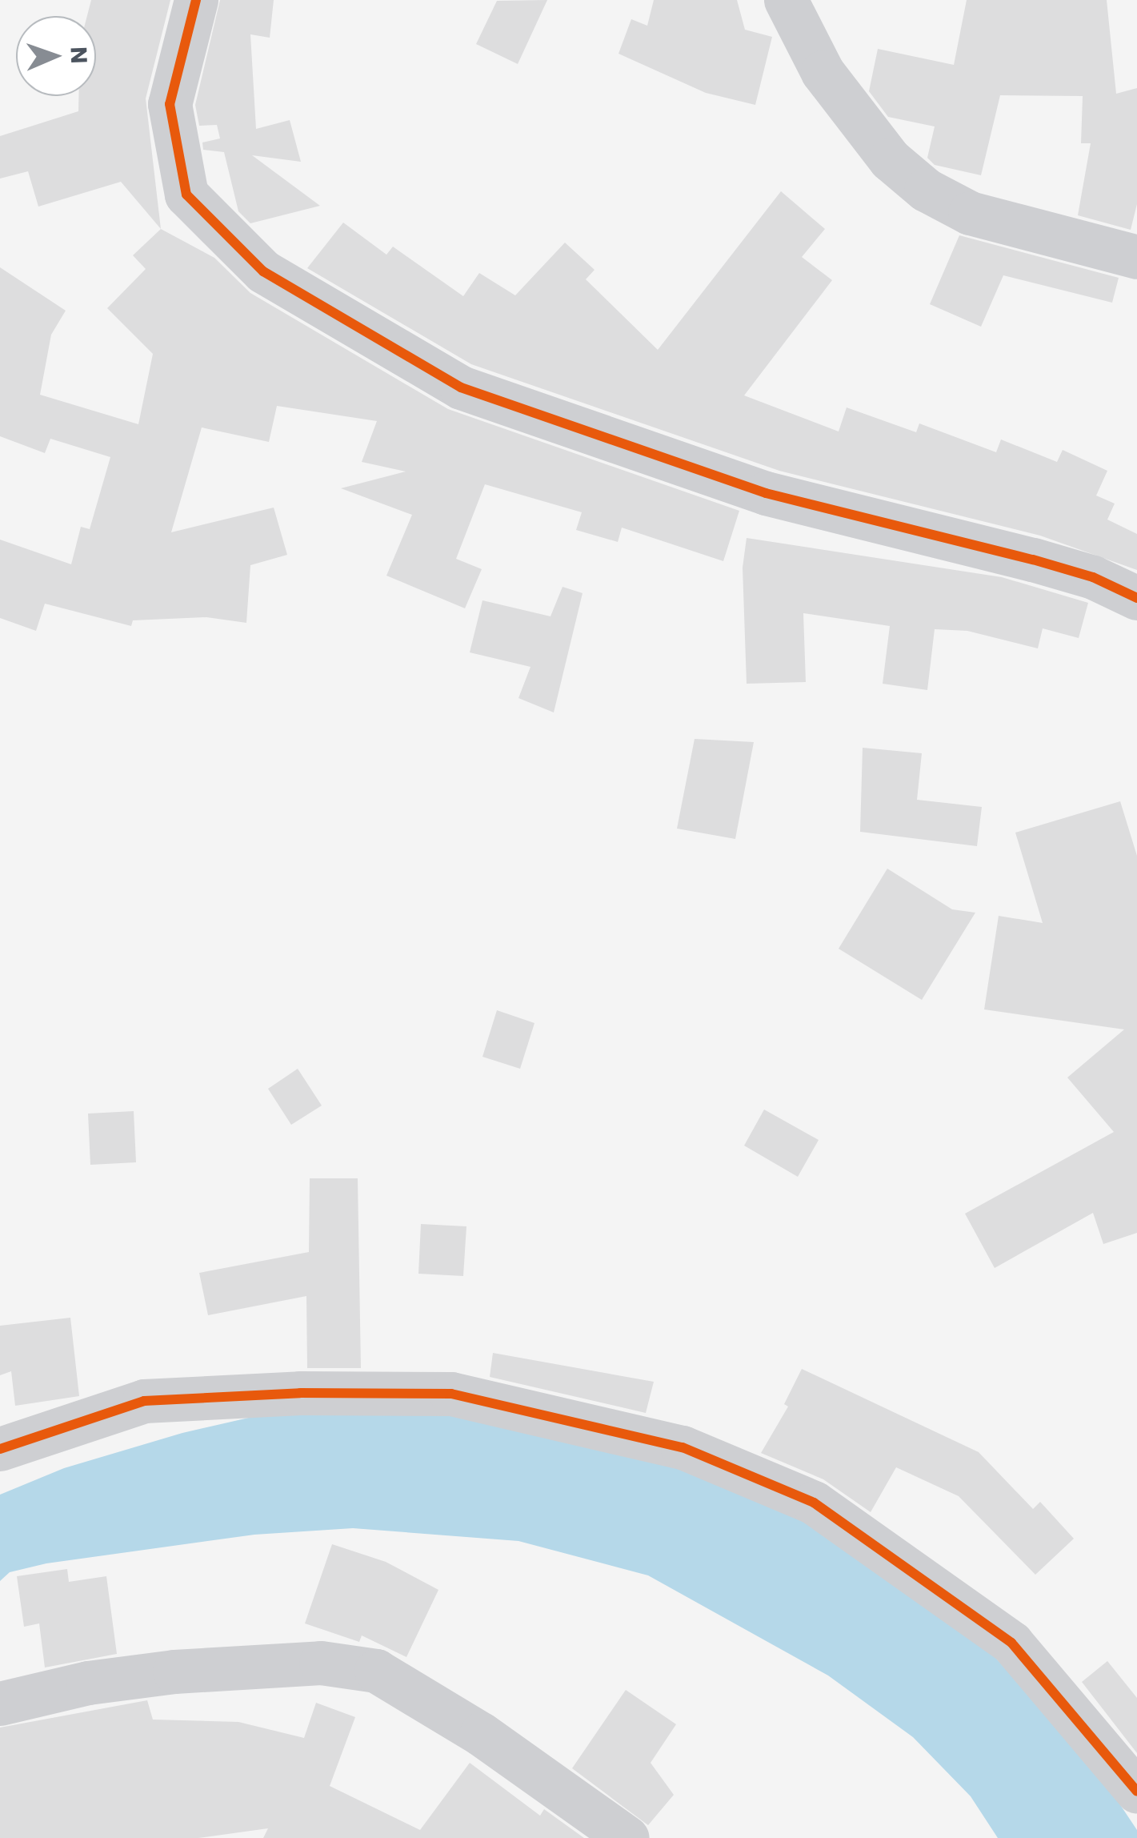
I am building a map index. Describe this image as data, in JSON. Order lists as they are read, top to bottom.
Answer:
{
  "north": "right"
}
